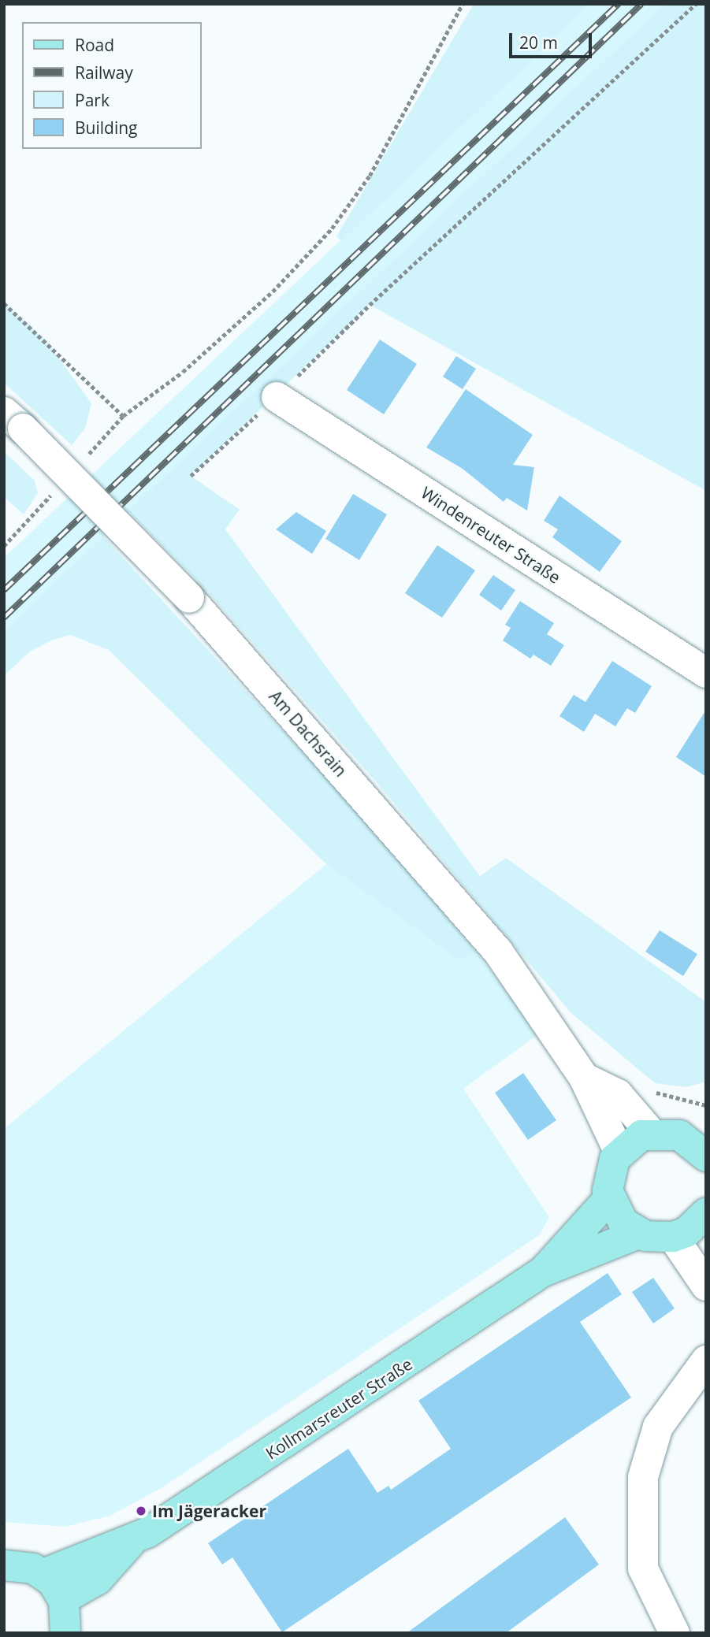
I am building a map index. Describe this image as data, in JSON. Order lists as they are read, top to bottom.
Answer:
{
  "streets": {
    "main road": ["Kollmarsreuter Straße"],
    "street": ["Windenreuter Straße", "Am Dachsrain"]
  },
  "places": ["Im Jägeracker"],
  "legend": [
    "Road",
    "Railway",
    "Park",
    "Building"
  ],
  "scale_bar": "20 m"
}
